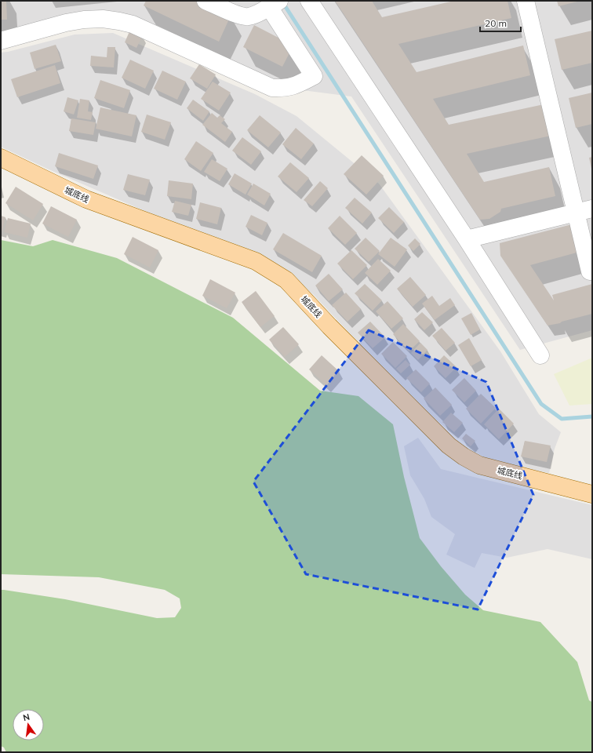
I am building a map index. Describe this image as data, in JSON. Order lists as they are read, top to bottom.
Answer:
{
  "streets": {
    "main road": ["城底线"]
  },
  "scale_bar": "20 m",
  "north": "top"
}
